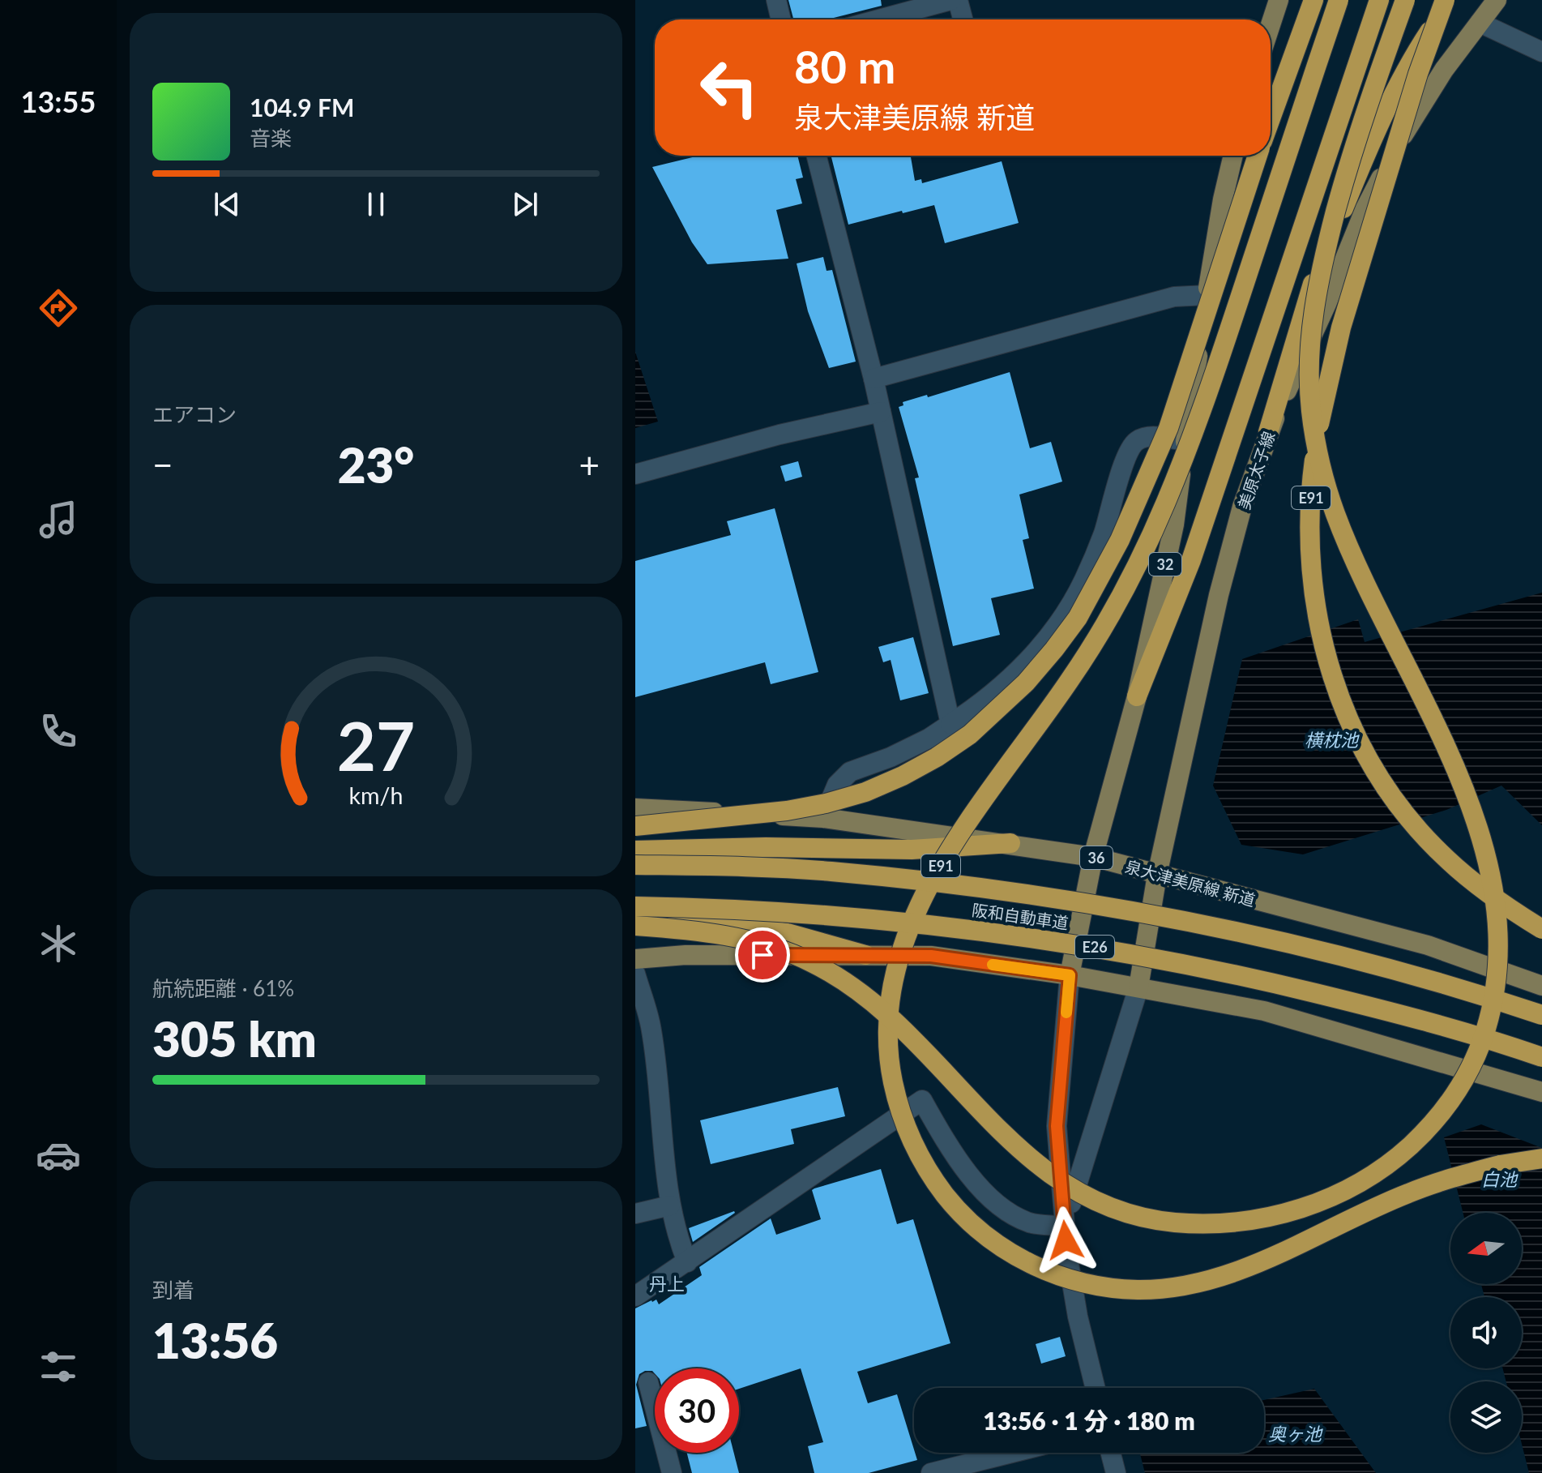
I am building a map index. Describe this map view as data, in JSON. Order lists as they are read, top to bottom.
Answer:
{
  "streets": {
    "highway": ["E91", "阪和自動車道", "E26"],
    "main road": [
      "美原太子線",
      "32",
      "36",
      "泉大津美原線 新道"
    ]
  },
  "crossings": [
    ["美原太子線", "泉大津美原線 新道"],
    ["32", "泉大津美原線 新道"]
  ],
  "districts": ["丹上"],
  "water": ["横枕池", "白池", "奥ヶ池"],
  "north": "left",
  "page": {
    "tabs": "13:55",
    "turn": ["80 m", "泉大津美原線 新道"],
    "song": ["104.9 FM", "音楽"],
    "tile": [
      "エアコン",
      ["航続距離 · 61%", "305 km"],
      ["到着", "13:56"]
    ],
    "heat": ["−", "23°", "+"],
    "limit": "30",
    "trip": "13:56 · 1 分 · 180 m",
    "gauge": ["27", "km/h"]
  }
}
